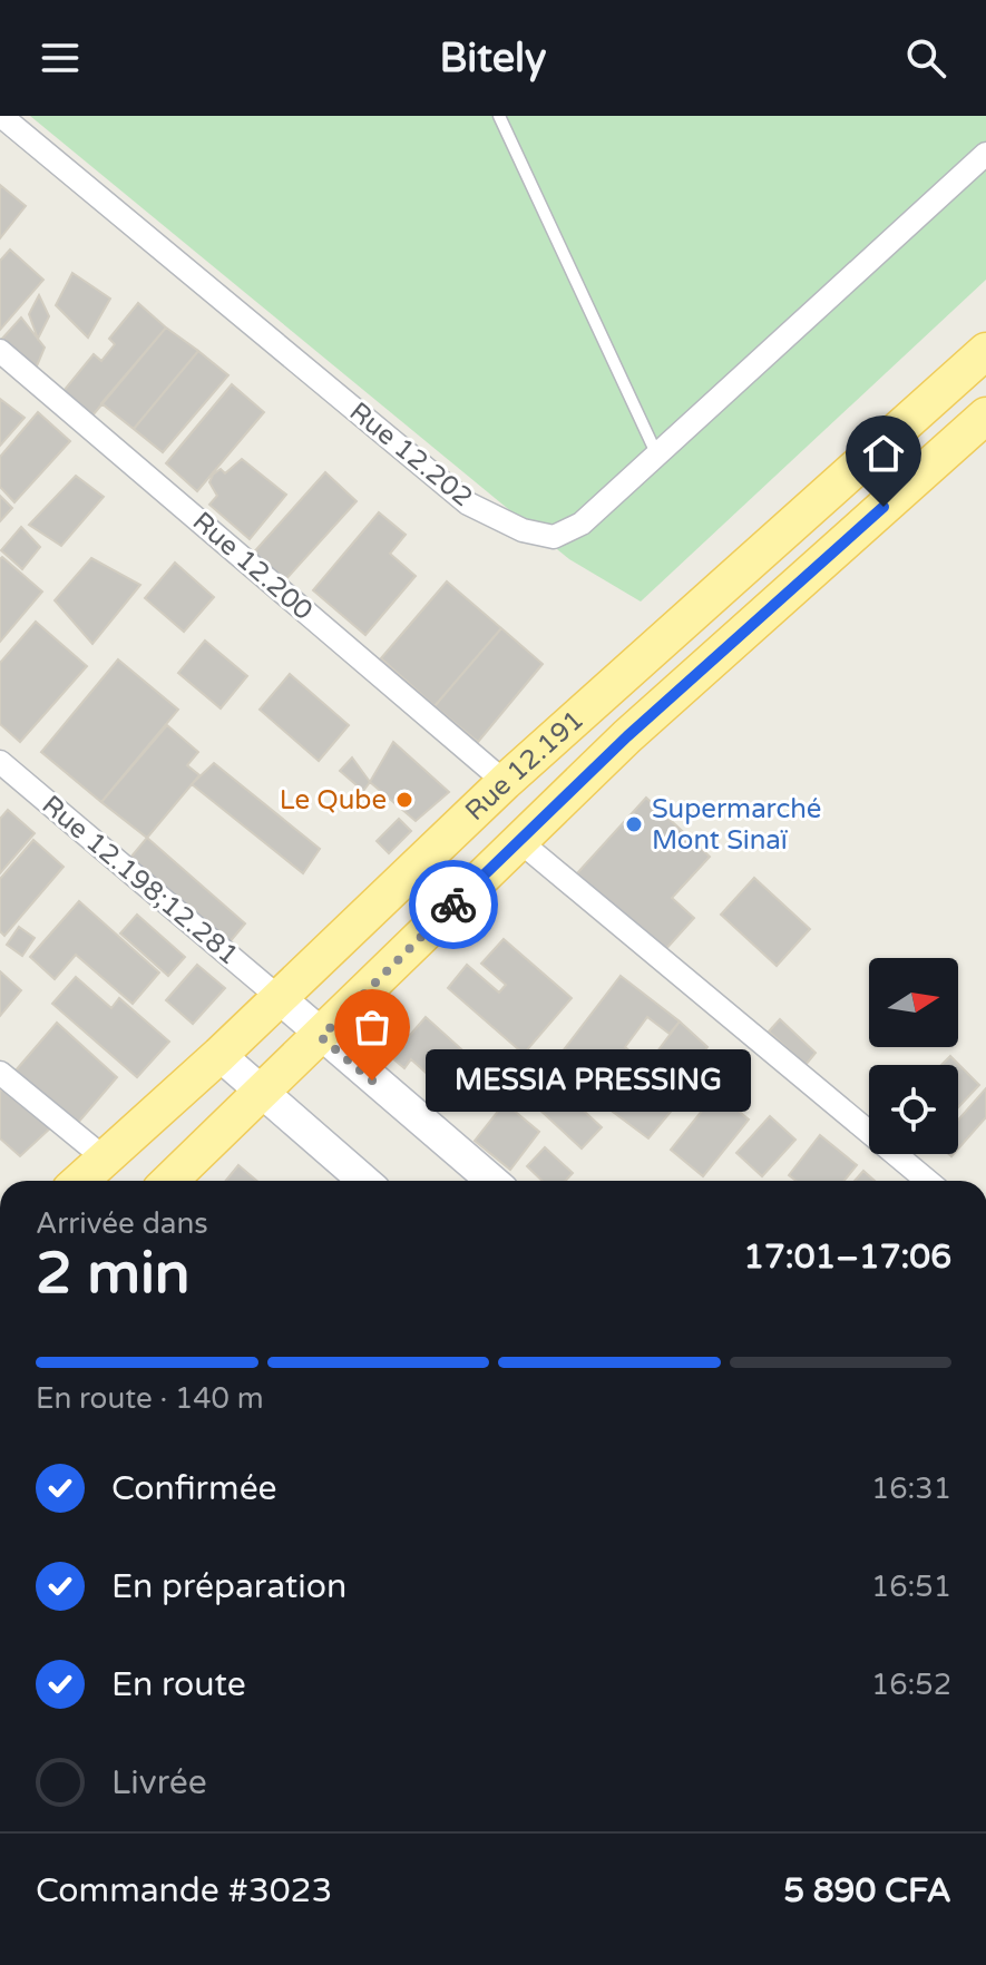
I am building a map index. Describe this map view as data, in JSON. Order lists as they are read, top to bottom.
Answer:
{
  "streets": {
    "main road": ["Rue 12.191"],
    "street": ["Rue 12.202", "Rue 12.200", "Rue 12.198;12.281"]
  },
  "crossings": [
    ["Rue 12.200", "Rue 12.191"],
    ["Rue 12.191", "Rue 12.198;12.281"]
  ],
  "places": ["Le Qube", "Supermarché Mont Sinaï", "MESSIA PRESSING"],
  "north": "right",
  "page": {
    "header": "Bitely",
    "bubble": "MESSIA PRESSING",
    "heading": ["2 min", "Arrivée dans", "17:01–17:06"],
    "panel": ["Commande #3023", "5 890 CFA"],
    "bar": "En route · 140 m",
    "list": [
      ["Confirmée", "16:31"],
      ["En préparation", "16:51"],
      ["En route", "16:52"],
      "Livrée"
    ]
  }
}
